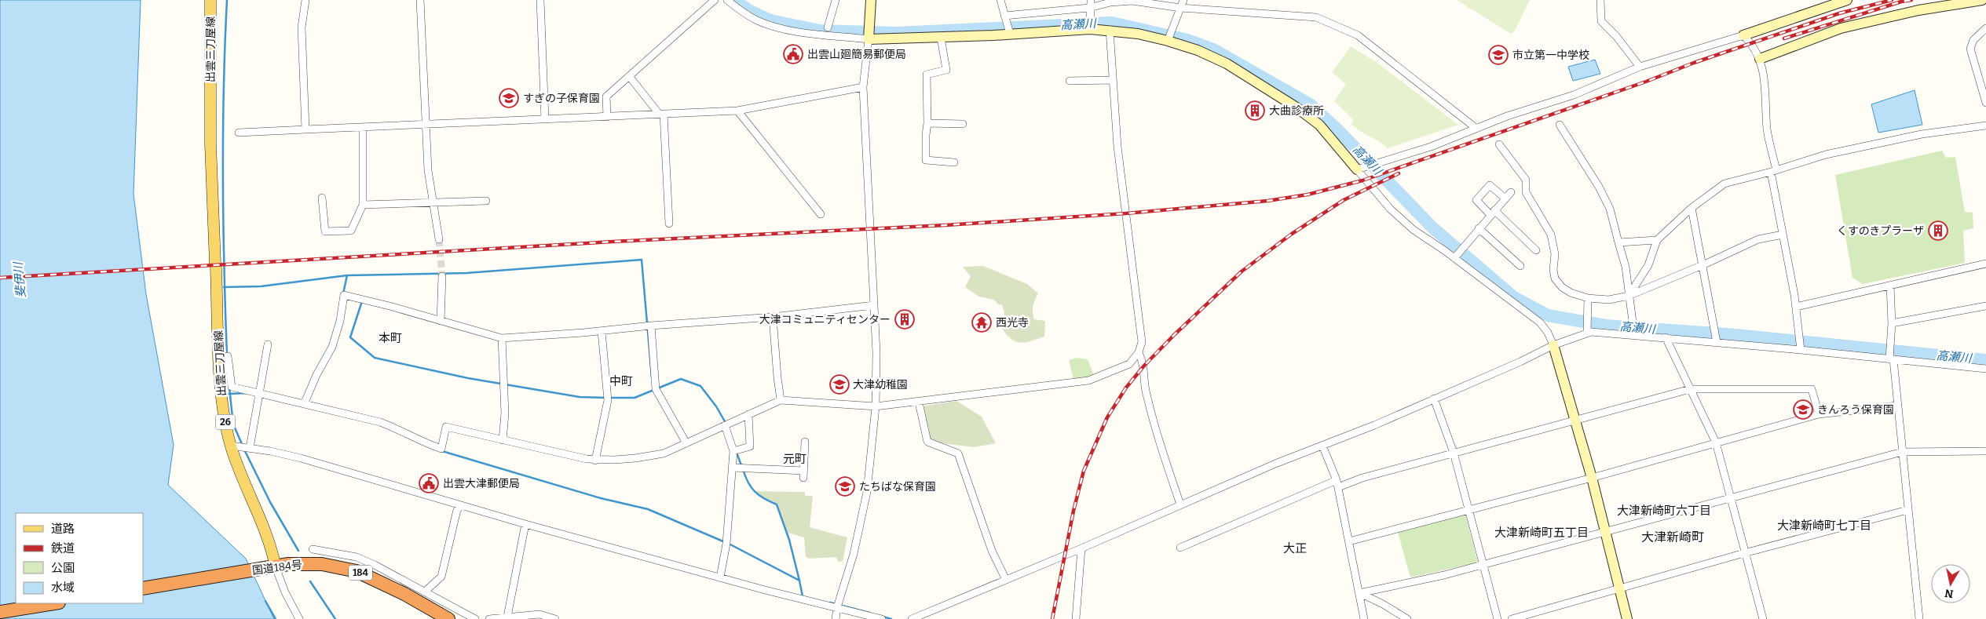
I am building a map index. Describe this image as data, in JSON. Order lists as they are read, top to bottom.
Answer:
{
  "streets": {
    "highway": ["国道184号", "184"],
    "main road": ["出雲三刀屋線", "26"]
  },
  "crossings": [
    ["出雲三刀屋線", "国道184号"]
  ],
  "districts": [
    "本町",
    "中町",
    "元町",
    "大津新崎町六丁目",
    "大津新崎町七丁目",
    "大津新崎町五丁目",
    "大津新崎町",
    "大正"
  ],
  "water": ["高瀬川", "斐伊川"],
  "places": {
    "public building": ["出雲山廻簡易郵便局", "出雲大津郵便局"],
    "school or university": [
      "市立第一中学校",
      "すぎの子保育園",
      "大津幼稚園",
      "きんろう保育園",
      "たちばな保育園"
    ],
    "building": ["大曲診療所", "くすのきプラーザ", "大津コミュニティセンター"],
    "temple": ["西光寺"]
  },
  "legend": [
    "道路",
    "鉄道",
    "公園",
    "水域"
  ],
  "north": "bottom"
}
